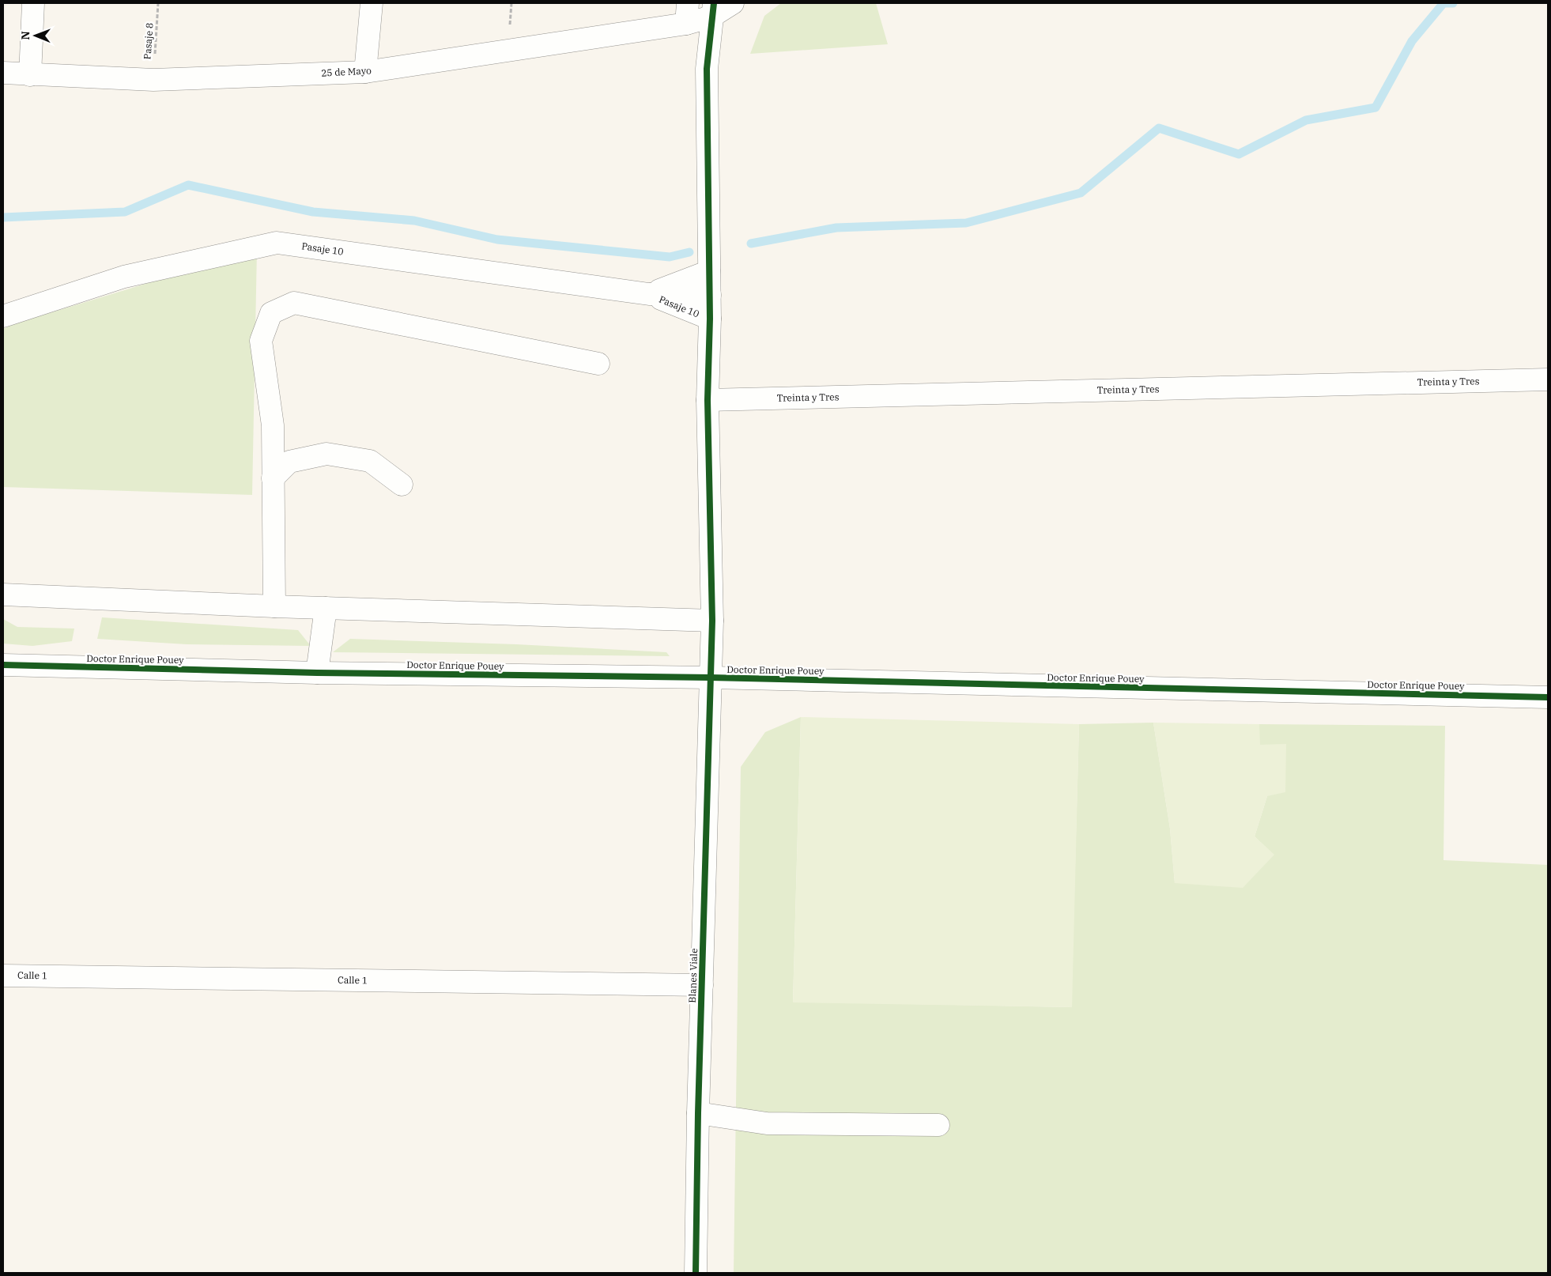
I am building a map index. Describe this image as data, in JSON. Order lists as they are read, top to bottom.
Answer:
{
  "streets": {
    "street": [
      "25 de Mayo",
      "Pasaje 10",
      "Treinta y Tres",
      "Doctor Enrique Pouey",
      "Calle 1",
      "Blanes Viale"
    ],
    "path": ["Pasaje 8"]
  },
  "crossings": [
    ["Pasaje 8", "25 de Mayo"],
    ["Pasaje 10", "Blanes Viale"],
    ["Treinta y Tres", "Blanes Viale"],
    ["Doctor Enrique Pouey", "Blanes Viale"],
    ["Calle 1", "Blanes Viale"]
  ],
  "north": "left"
}
